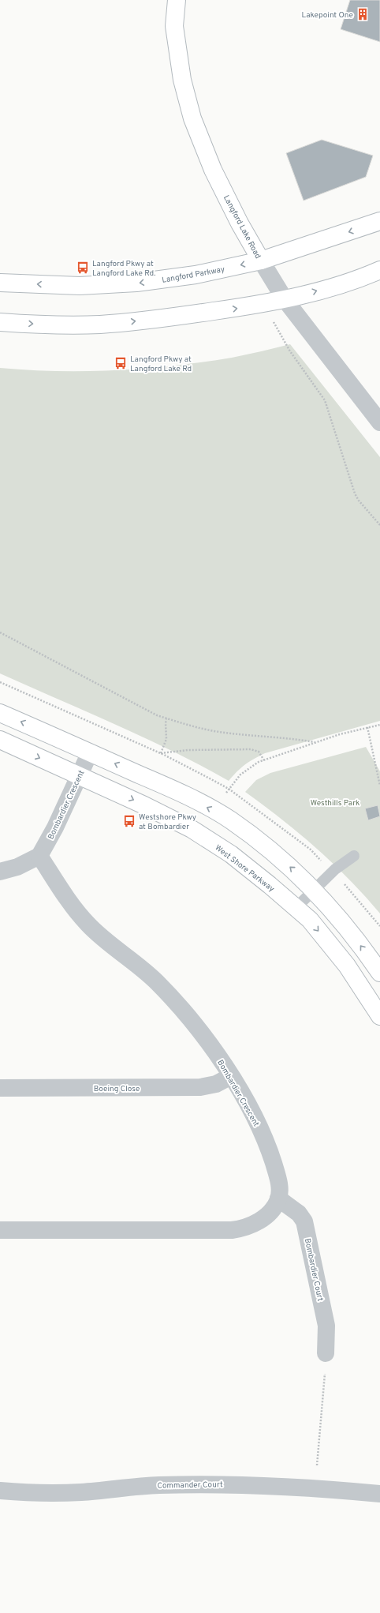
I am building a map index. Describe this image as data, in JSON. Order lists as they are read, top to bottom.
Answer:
{
  "streets": {
    "main road": ["Langford Lake Road", "Langford Parkway", "West Shore Parkway"],
    "street": [
      "Bombardier Crescent",
      "Boeing Close",
      "Bombardier Court",
      "Commander Court"
    ]
  },
  "crossings": [
    ["Langford Lake Road", "Langford Parkway"],
    ["Bombardier Crescent", "West Shore Parkway"],
    ["Bombardier Crescent", "Boeing Close"],
    ["Bombardier Crescent", "Bombardier Court"]
  ],
  "parks": ["Westhills Park"],
  "places": {
    "building": ["Lakepoint One"],
    "bus stop": ["Langford Pkwy at Langford Lake Rd.", "Langford Pkwy at Langford Lake Rd", "Westshore Pkwy at Bombardier"]
  }
}
